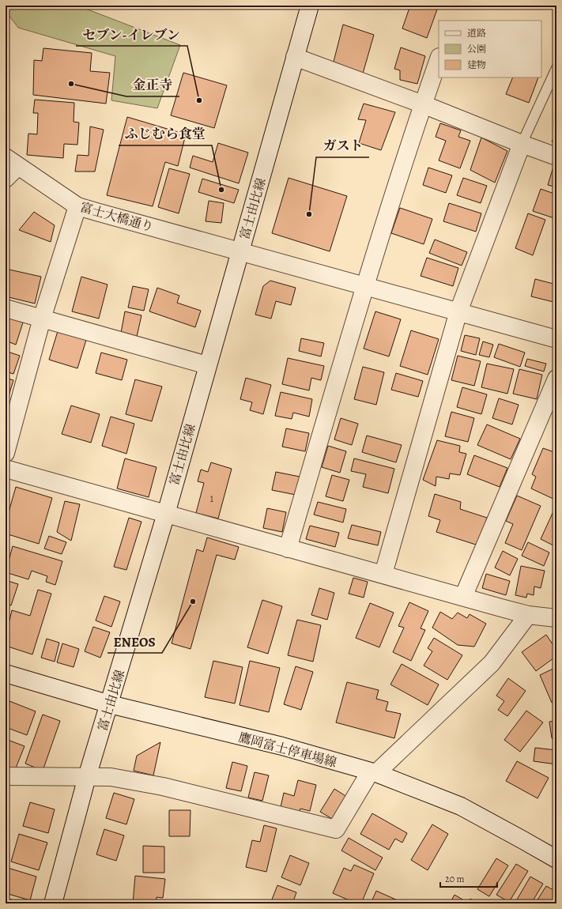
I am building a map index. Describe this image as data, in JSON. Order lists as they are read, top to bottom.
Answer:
{
  "streets": {
    "street": ["富士由比線", "富士大橋通り", "鷹岡富士停車場線"]
  },
  "crossings": [
    ["富士由比線", "富士大橋通り"],
    ["富士由比線", "鷹岡富士停車場線"]
  ],
  "places": [
    "金正寺",
    "セブン-イレブン",
    "ふじむら食堂",
    "ガスト",
    "ENEOS"
  ],
  "house_numbers": ["1"],
  "legend": ["道路", "公園", "建物"],
  "scale_bar": "20 m"
}
